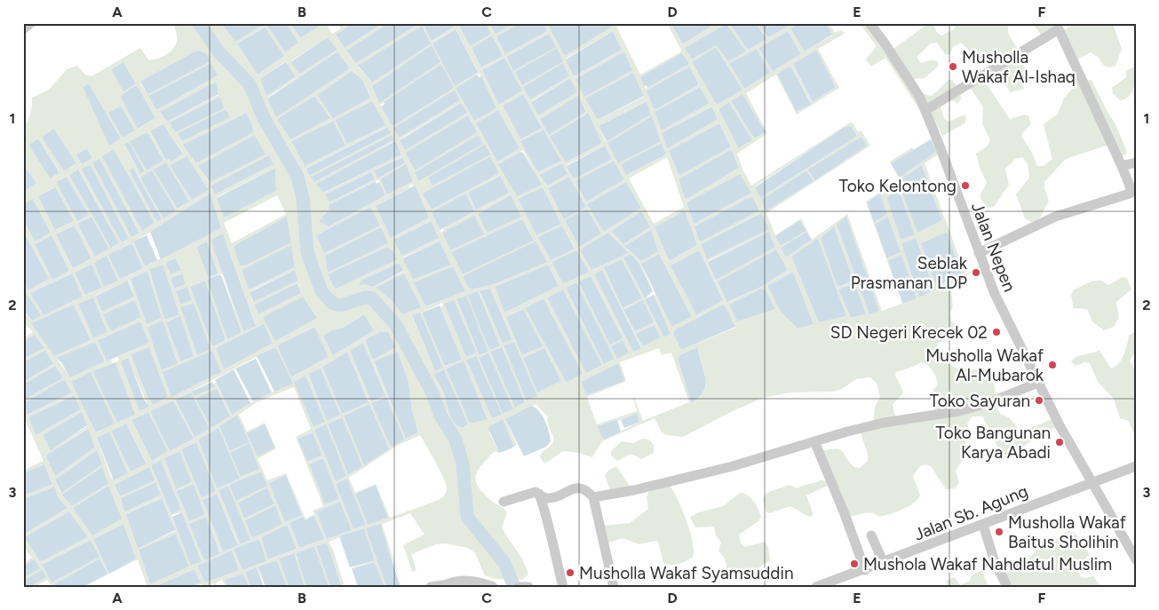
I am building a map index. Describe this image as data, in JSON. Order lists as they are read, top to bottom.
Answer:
{
  "streets": {
    "street": ["Jalan Nepen", "Jalan Sb. Agung"]
  },
  "crossings": [
    ["Jalan Nepen", "Jalan Sb. Agung"]
  ],
  "places": [
    "Musholla Wakaf Al-Ishaq",
    "Toko Kelontong",
    "Seblak Prasmanan LDP",
    "SD Negeri Krecek 02",
    "Musholla Wakaf Al-Mubarok",
    "Toko Sayuran",
    "Toko Bangunan Karya Abadi",
    "Musholla Wakaf Baitus Sholihin",
    "Mushola Wakaf Nahdlatul Muslim",
    "Musholla Wakaf Syamsuddin"
  ],
  "grid": {
    "columns": [
      "A",
      "B",
      "C",
      "D",
      "E",
      "F"
    ],
    "rows": ["1", "2", "3"]
  }
}
